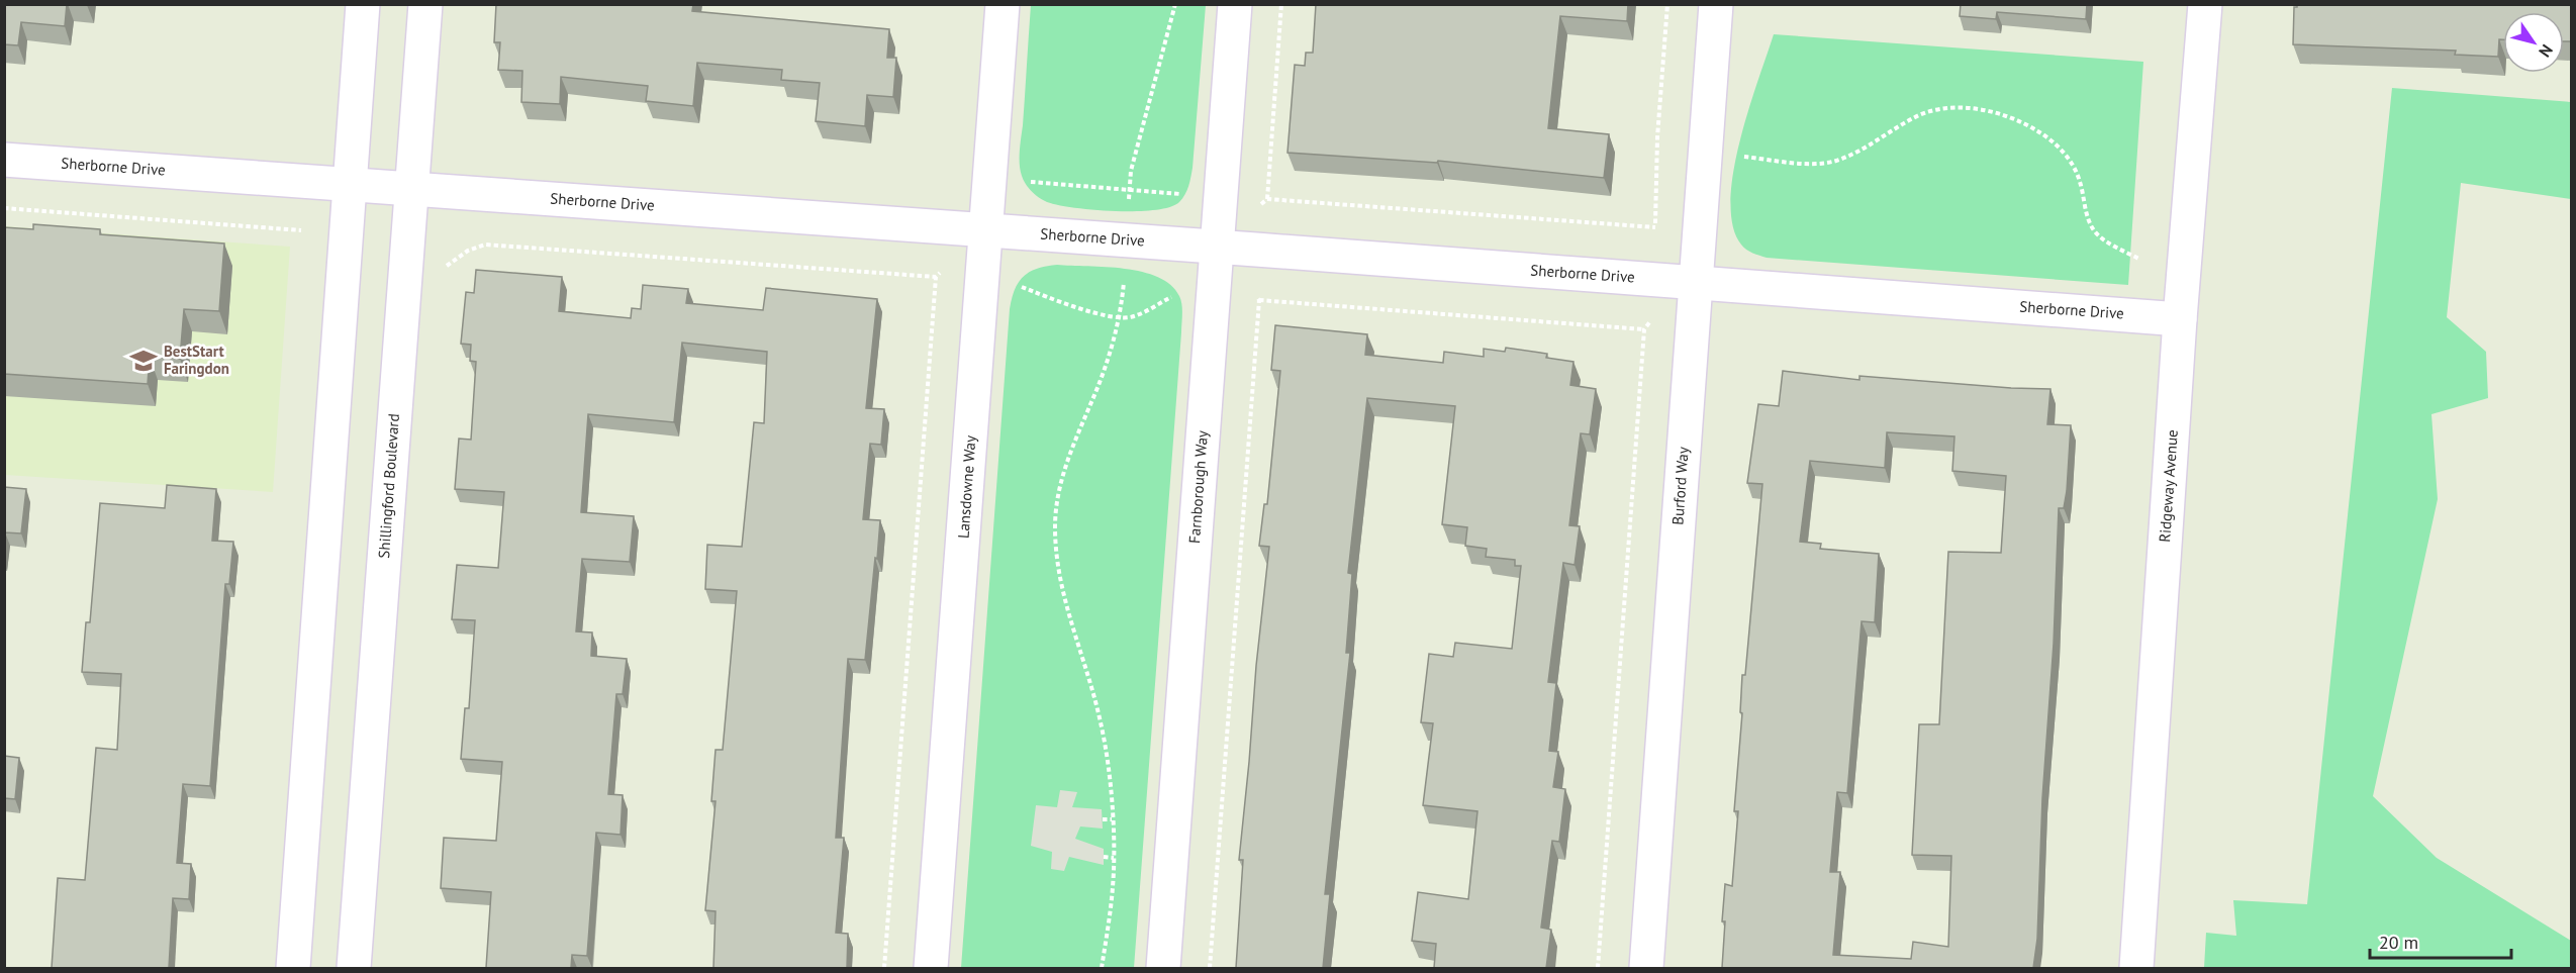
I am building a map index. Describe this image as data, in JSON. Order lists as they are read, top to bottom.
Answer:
{
  "streets": {
    "street": [
      "Sherborne Drive",
      "Shillingford Boulevard",
      "Burford Way",
      "Ridgeway Avenue",
      "Lansdowne Way",
      "Farnborough Way"
    ]
  },
  "crossings": [
    ["Sherborne Drive", "Shillingford Boulevard"],
    ["Sherborne Drive", "Burford Way"],
    ["Sherborne Drive", "Ridgeway Avenue"],
    ["Sherborne Drive", "Lansdowne Way"],
    ["Sherborne Drive", "Farnborough Way"]
  ],
  "places": {
    "school or university": ["BestStart Faringdon"]
  },
  "scale_bar": "20 m",
  "north": "bottom right"
}
